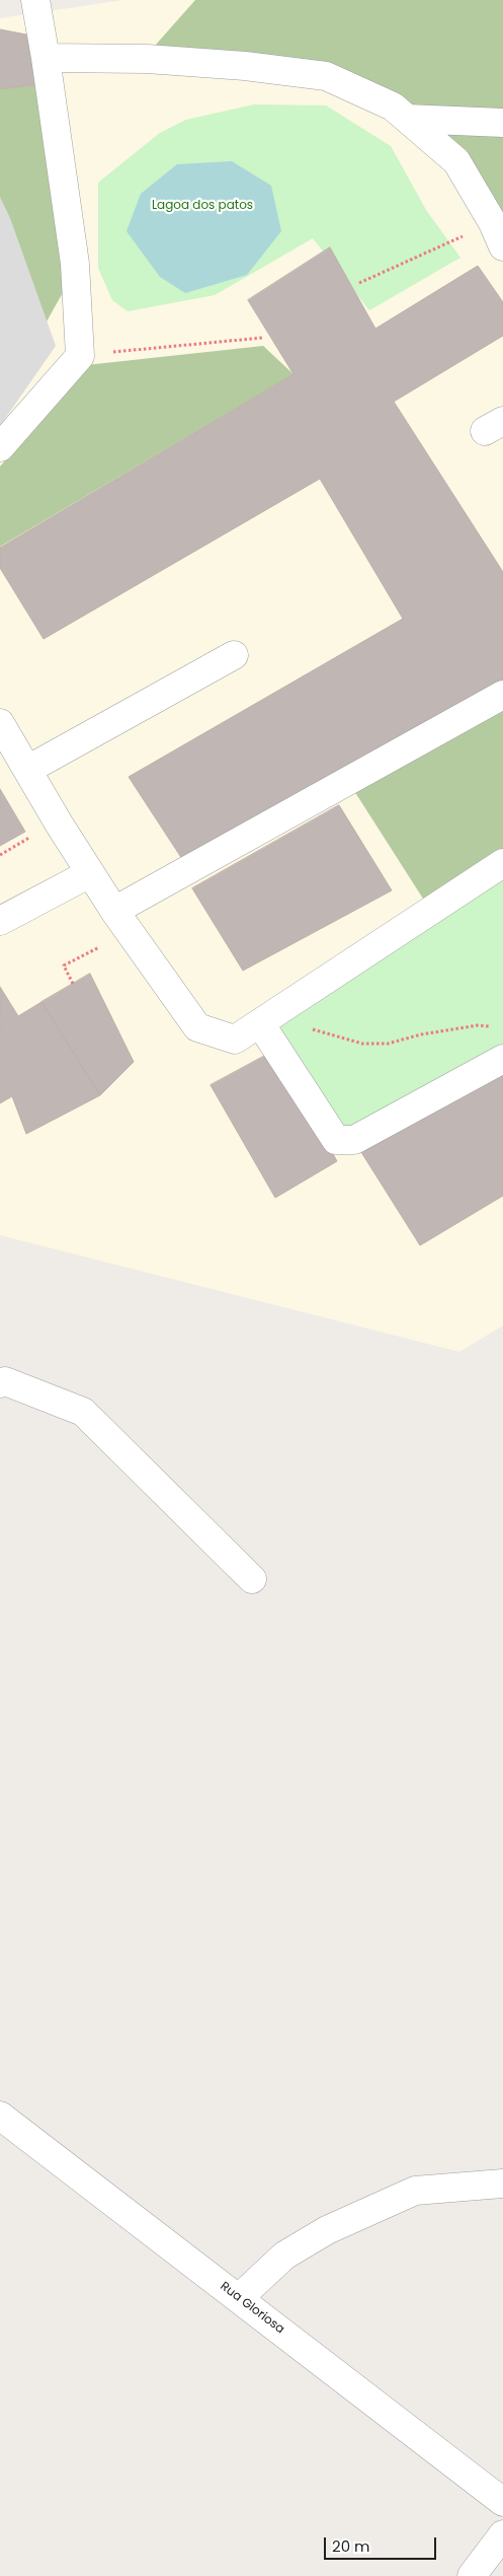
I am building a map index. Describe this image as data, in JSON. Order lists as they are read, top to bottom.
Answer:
{
  "streets": {
    "street": ["Rua Gloriosa"]
  },
  "parks": ["Lagoa dos patos"],
  "scale_bar": "20 m"
}
